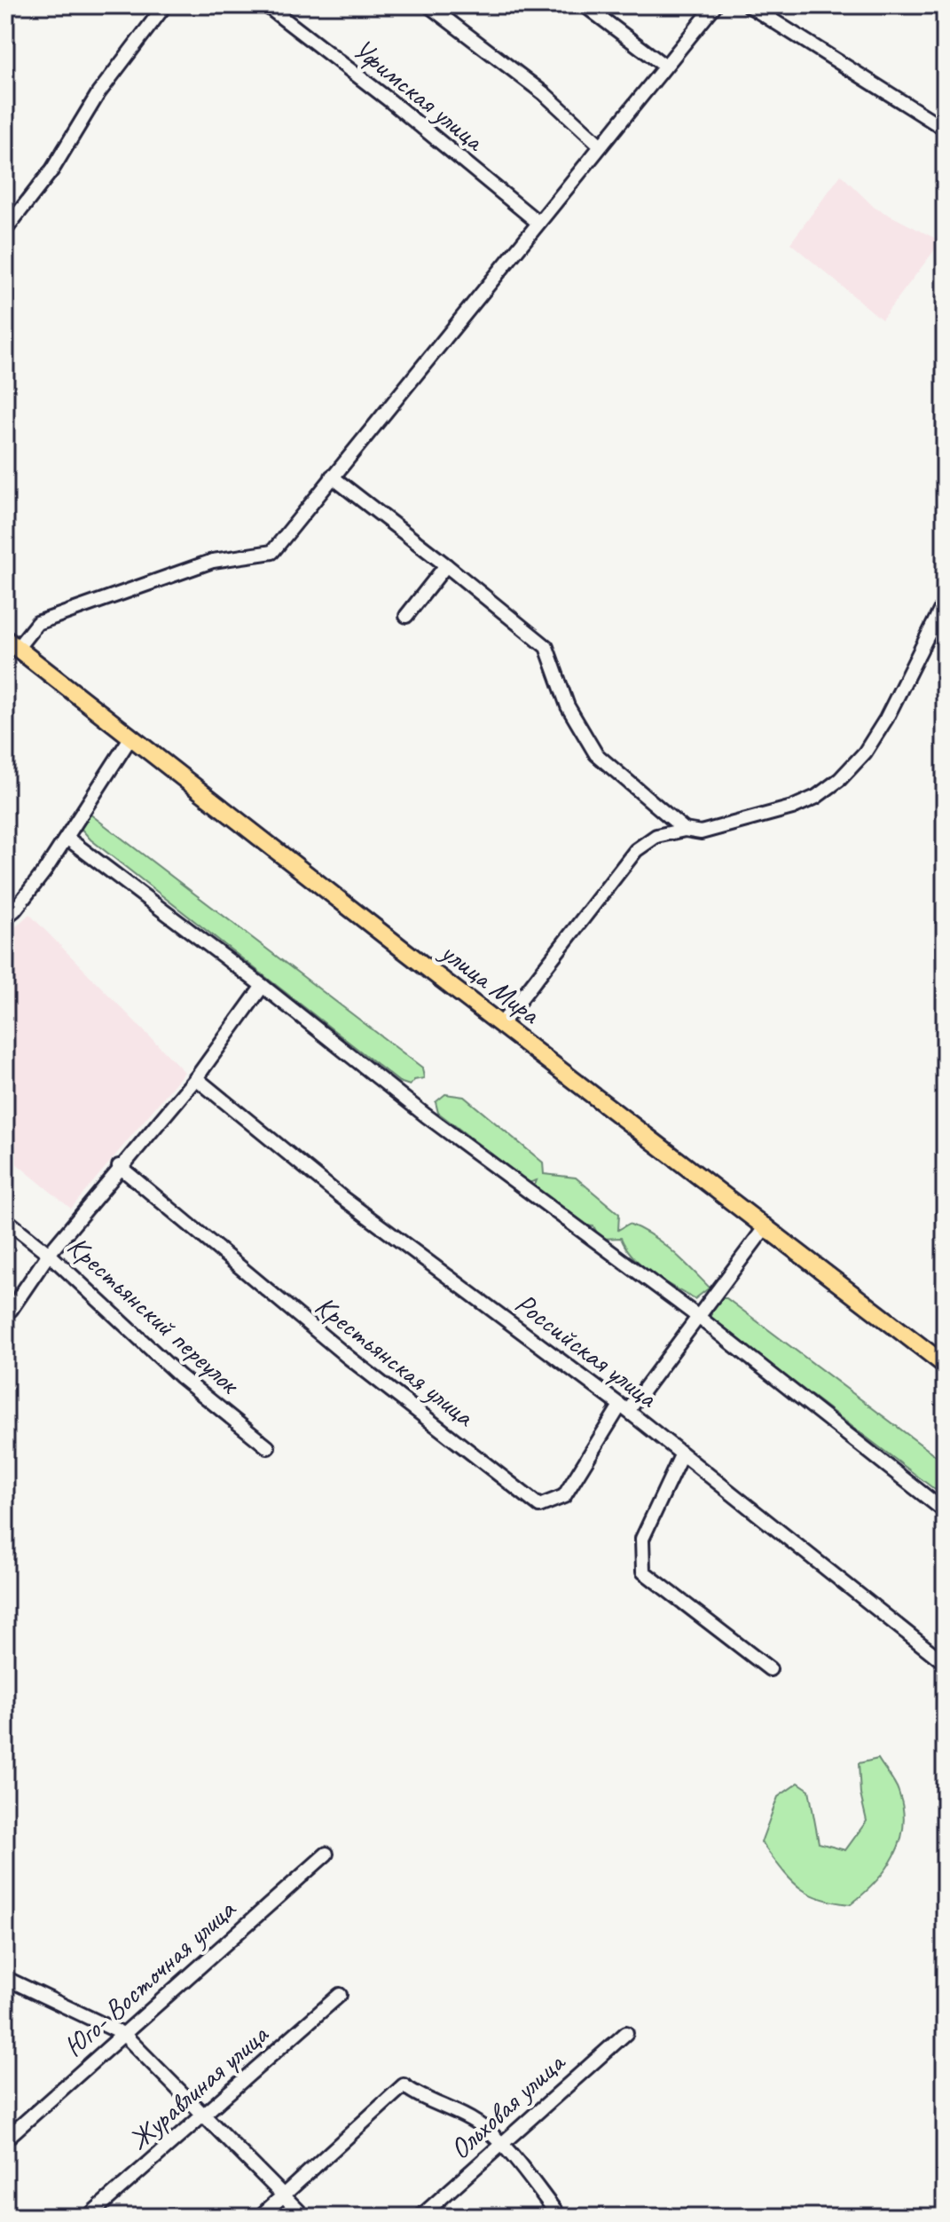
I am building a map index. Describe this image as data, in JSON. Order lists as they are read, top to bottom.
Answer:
{
  "streets": {
    "main road": ["улица Мира"],
    "street": [
      "Уфимская улица",
      "Крестьянский переулок",
      "Российская улица",
      "Крестьянская улица",
      "Юго- Восточная улица",
      "Журавлиная улица",
      "Ольховая улица"
    ]
  },
  "crossings": [
    ["Российская улица", "Крестьянская улица"]
  ]
}
